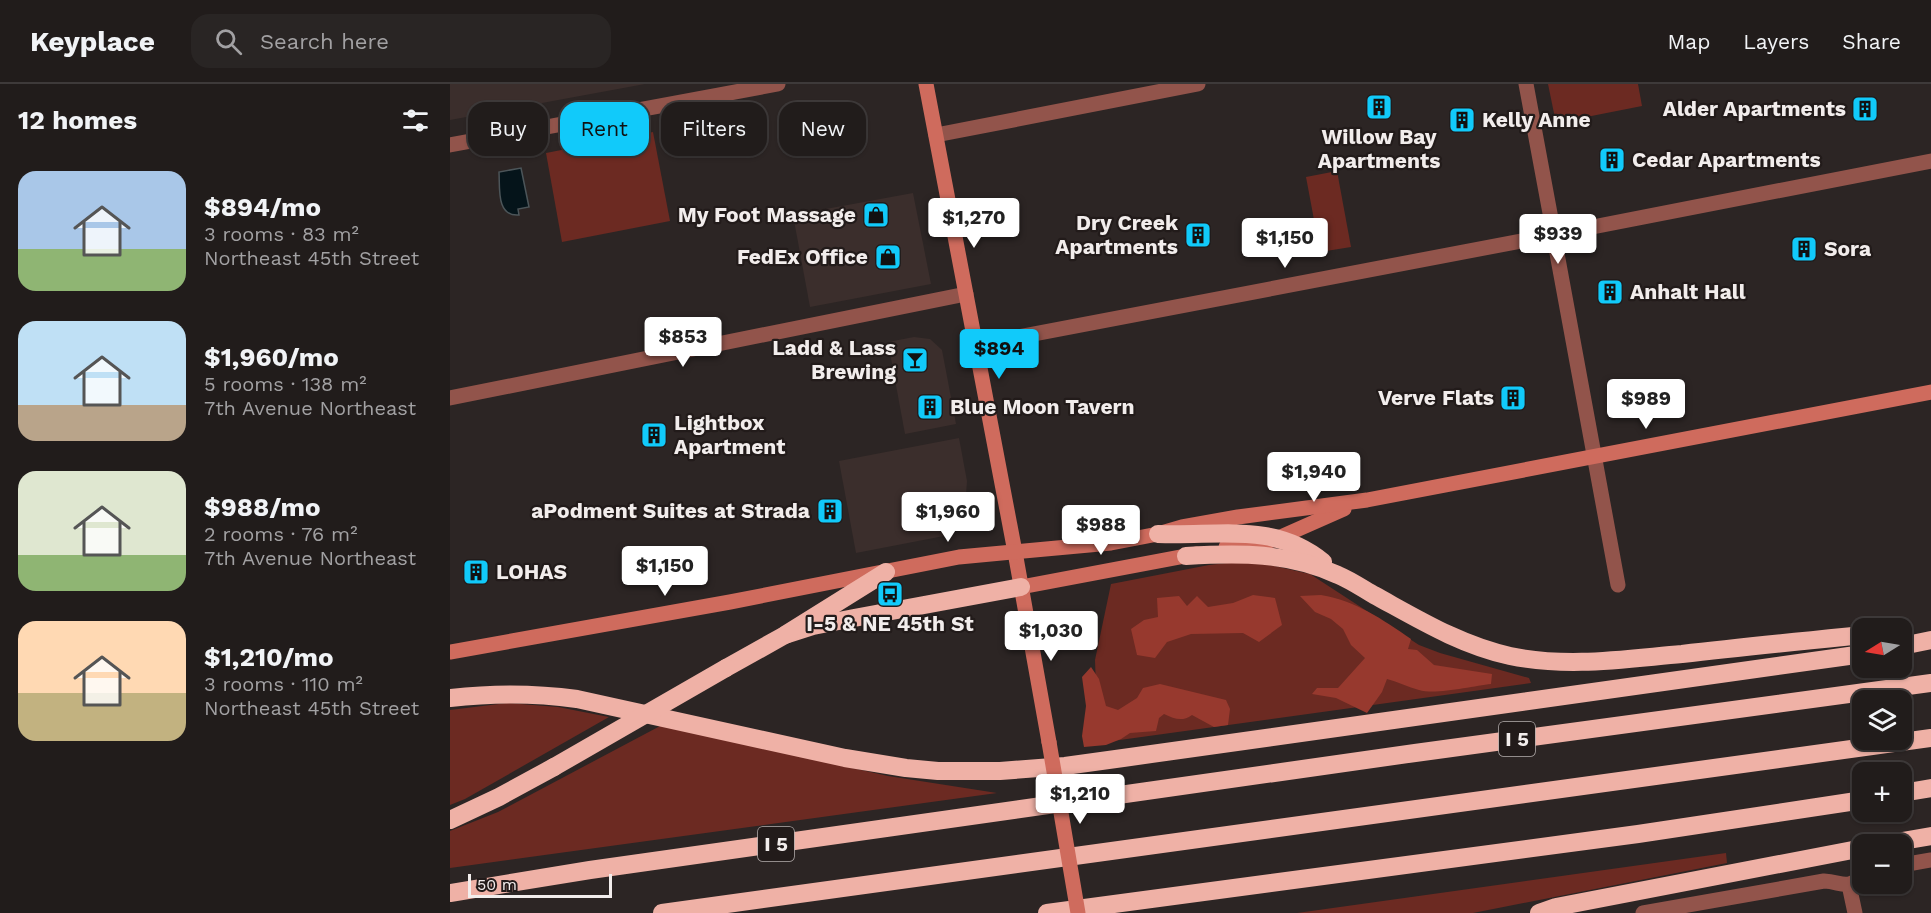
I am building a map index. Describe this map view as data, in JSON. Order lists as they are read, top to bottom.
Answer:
{
  "streets": {
    "highway": ["I 5"]
  },
  "places": {
    "building": [
      "Willow Bay Apartments",
      "Alder Apartments",
      "Kelly Anne",
      "Cedar Apartments",
      "Dry Creek Apartments",
      "Sora",
      "Anhalt Hall",
      "Verve Flats",
      "Blue Moon Tavern",
      "Lightbox Apartment",
      "aPodment Suites at Strada",
      "LOHAS"
    ],
    "shop": ["My Foot Massage", "FedEx Office"],
    "bar": ["Ladd & Lass Brewing"],
    "bus stop": ["I-5 & NE 45th St"]
  },
  "scale_bar": "50 m",
  "north": "left",
  "page": {
    "header": "Keyplace",
    "search": "Search here",
    "nav": ["Map", "Layers", "Share"],
    "heading": "12 homes",
    "chip": [
      "Buy",
      "Rent",
      "Filters",
      "New"
    ],
    "list": [
      {
        "name": "$894/mo",
        "note": "3 rooms · 83 m² · Northeast 45th Street"
      },
      {
        "name": "$1,960/mo",
        "note": "5 rooms · 138 m² · 7th Avenue Northeast"
      },
      {
        "name": "$988/mo",
        "note": "2 rooms · 76 m² · 7th Avenue Northeast"
      },
      {
        "name": "$1,210/mo",
        "note": "3 rooms · 110 m² · Northeast 45th Street"
      }
    ],
    "price": [
      "$1,270",
      "$939",
      "$1,150",
      "$853",
      "$894",
      "$989",
      "$1,940",
      "$1,960",
      "$988",
      "$1,150",
      "$1,030",
      "$1,210"
    ],
    "map_buttons": ["+", "−"],
    "scale": "50 m"
  }
}
